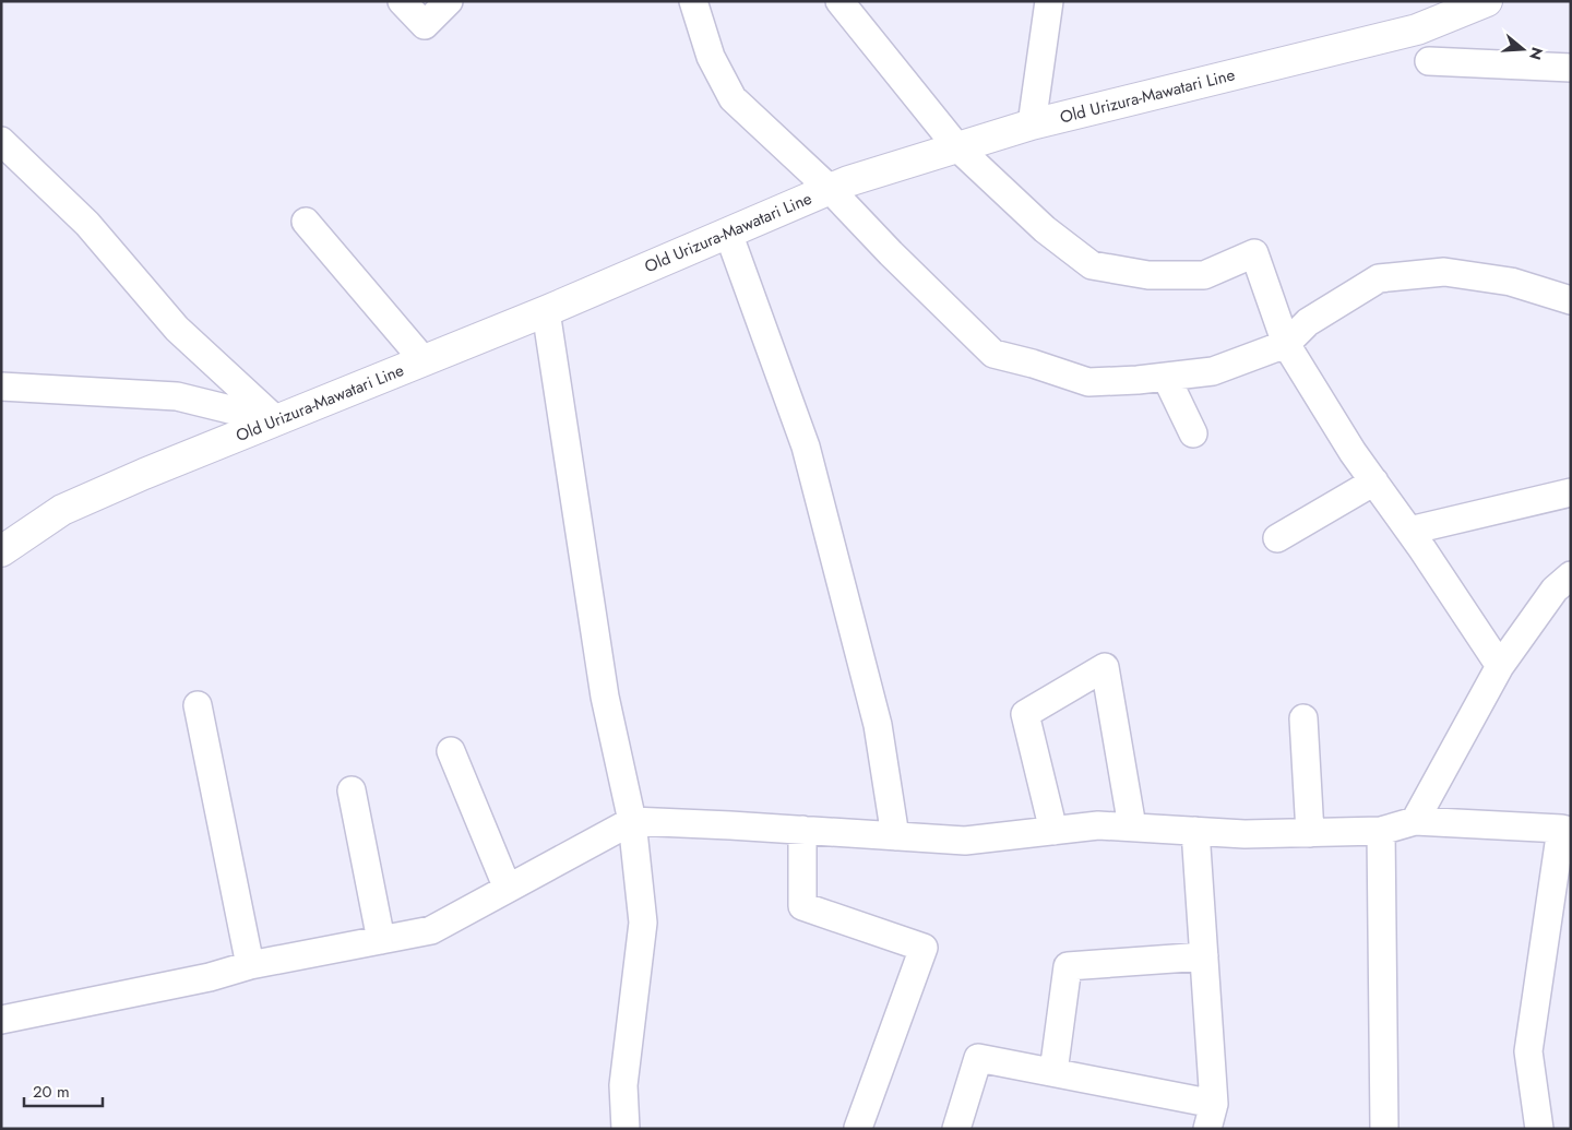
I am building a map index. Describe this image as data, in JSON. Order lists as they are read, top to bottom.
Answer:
{
  "streets": {
    "street": ["Old Urizura-Mawatari Line"]
  },
  "scale_bar": "20 m",
  "north": "right"
}
